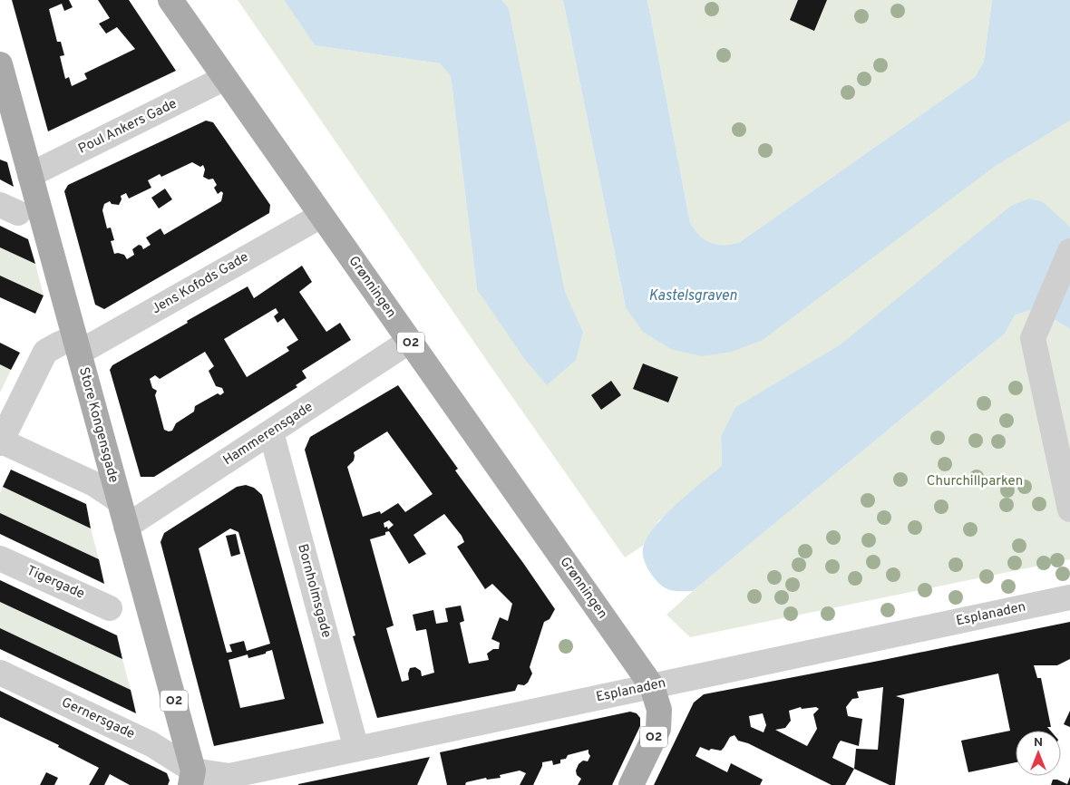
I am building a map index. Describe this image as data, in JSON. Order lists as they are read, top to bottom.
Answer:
{
  "streets": {
    "main road": ["Grønningen", "O2", "Store Kongensgade"],
    "street": [
      "Poul Ankers Gade",
      "Jens Kofods Gade",
      "Hammerensgade",
      "Tigergade",
      "Bornholmsgade",
      "Esplanaden",
      "Gernersgade"
    ]
  },
  "crossings": [
    ["Poul Ankers Gade", "Grønningen"],
    ["Poul Ankers Gade", "Store Kongensgade"],
    ["Jens Kofods Gade", "Grønningen"],
    ["Jens Kofods Gade", "Store Kongensgade"],
    ["Grønningen", "O2"],
    ["Grønningen", "Hammerensgade"],
    ["Grønningen", "Esplanaden"],
    ["O2", "Esplanaden"],
    ["Store Kongensgade", "Hammerensgade"],
    ["Store Kongensgade", "Esplanaden"],
    ["Store Kongensgade", "Gernersgade"],
    ["Hammerensgade", "Bornholmsgade"],
    ["Bornholmsgade", "Esplanaden"],
    ["Esplanaden", "Gernersgade"]
  ],
  "water": ["Kastelsgraven"],
  "parks": ["Churchillparken"],
  "north": "top"
}
